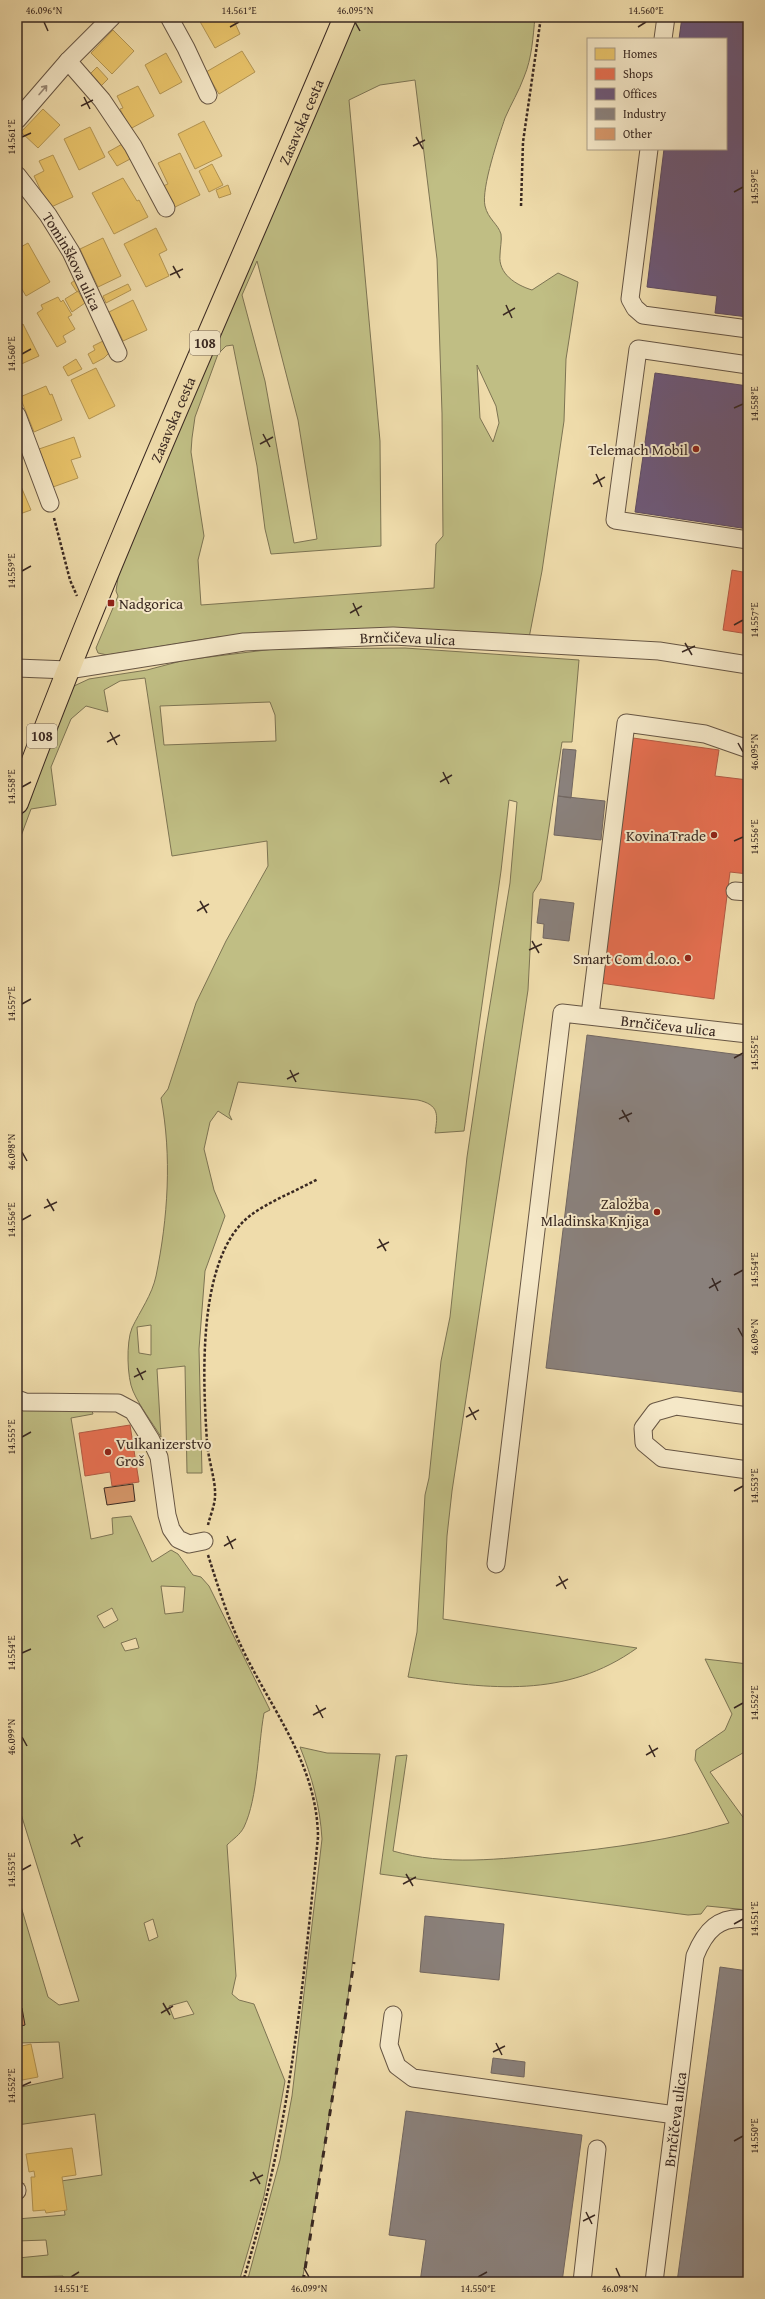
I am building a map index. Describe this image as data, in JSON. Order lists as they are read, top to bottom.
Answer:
{
  "streets": {
    "main road": ["Zasavska cesta", "108"],
    "street": ["Tominškova ulica", "Brnčičeva ulica"]
  },
  "crossings": [
    ["Zasavska cesta", "Brnčičeva ulica"]
  ],
  "places": {
    "other": [
      "Telemach Mobil",
      "KovinaTrade",
      "Smart Com d.o.o.",
      "Založba Mladinska Knjiga",
      "Vulkanizerstvo Groš"
    ],
    "transit": ["Nadgorica"]
  },
  "legend": [
    "Homes",
    "Shops",
    "Offices",
    "Industry",
    "Other"
  ],
  "coordinates": [
    "46.096°N",
    "14.561°E",
    "46.095°N",
    "14.560°E",
    "14.559°E",
    "14.558°E",
    "14.557°E",
    "14.556°E",
    "14.555°E",
    "46.098°N",
    "14.554°E",
    "14.553°E",
    "14.552°E",
    "46.099°N",
    "14.551°E",
    "14.550°E"
  ]
}
